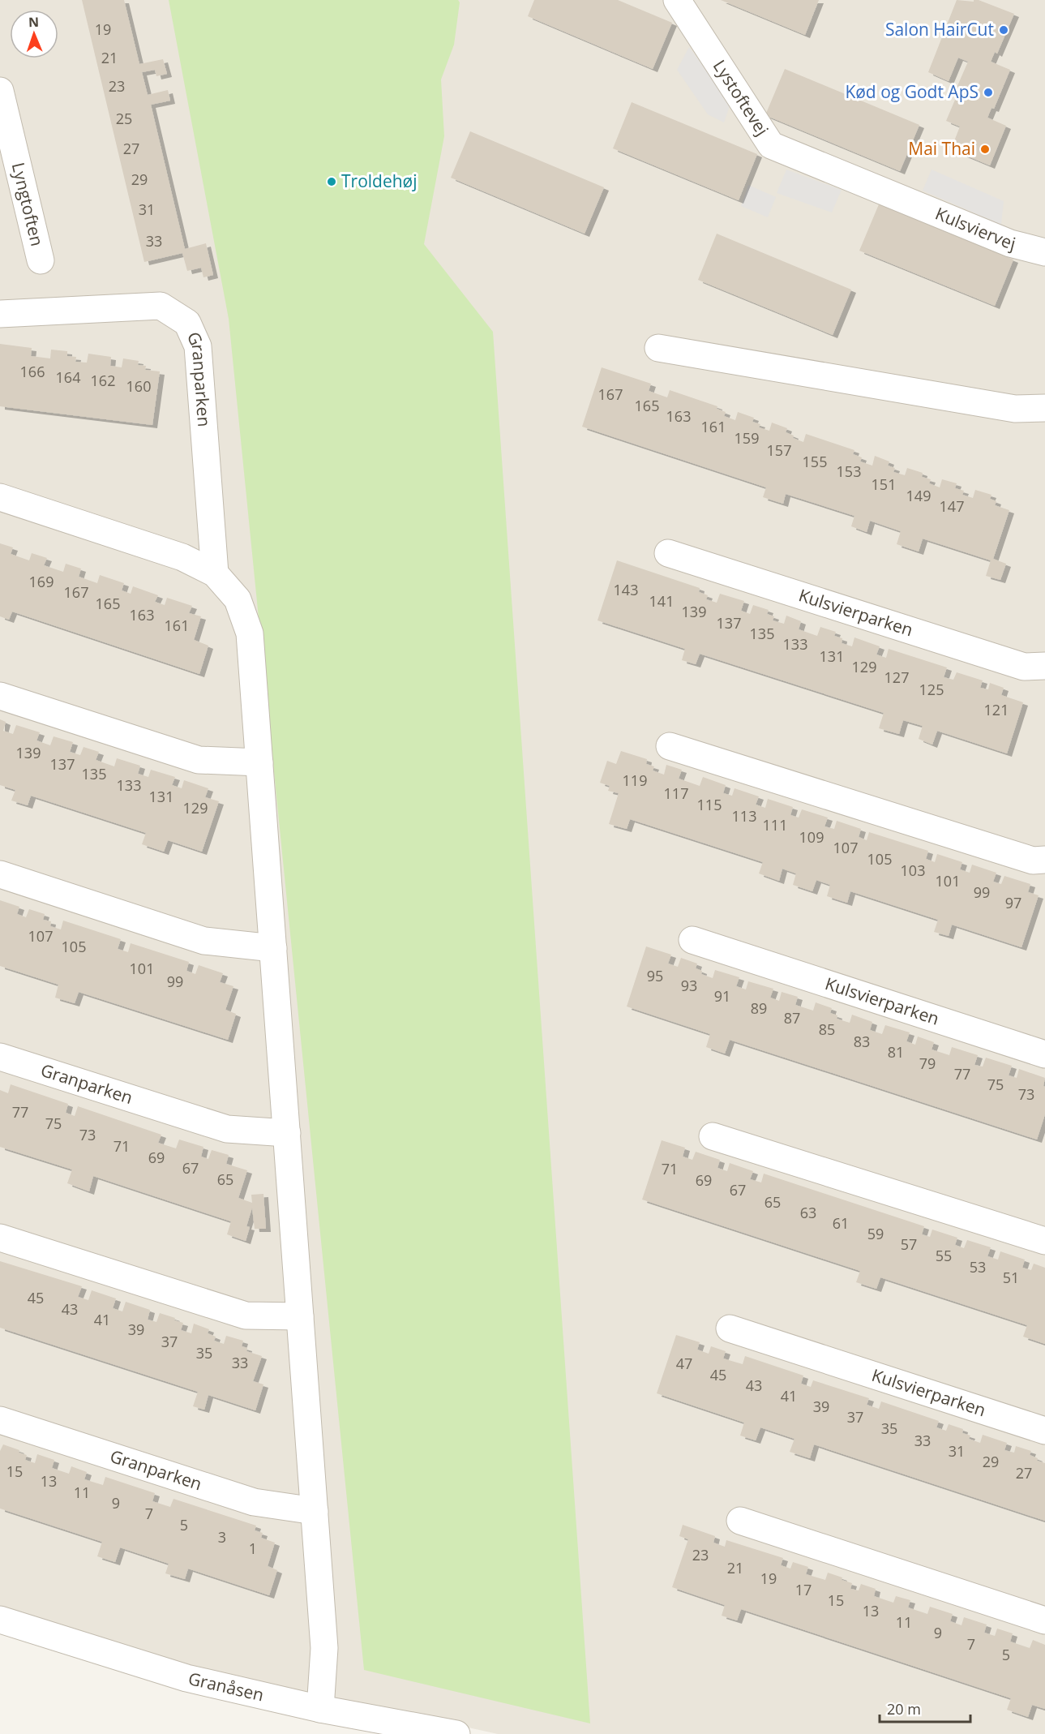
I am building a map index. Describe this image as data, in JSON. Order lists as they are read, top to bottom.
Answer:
{
  "streets": {
    "street": [
      "Lystoftevej",
      "Lyngtoften",
      "Kulsviervej",
      "Granparken",
      "Kulsvierparken",
      "Granåsen"
    ]
  },
  "crossings": [
    ["Lystoftevej", "Kulsviervej"]
  ],
  "places": [
    "Salon HairCut",
    "Kød og Godt ApS",
    "Mai Thai",
    "Troldehøj"
  ],
  "house_numbers": [
    "19",
    "21",
    "23",
    "25",
    "27",
    "29",
    "31",
    "33",
    "166",
    "164",
    "162",
    "160",
    "167",
    "165",
    "163",
    "161",
    "159",
    "157",
    "155",
    "153",
    "151",
    "149",
    "147",
    "169",
    "143",
    "167",
    "141",
    "165",
    "139",
    "163",
    "137",
    "161",
    "135",
    "133",
    "131",
    "129",
    "127",
    "125",
    "121",
    "139",
    "137",
    "135",
    "119",
    "133",
    "117",
    "131",
    "115",
    "129",
    "113",
    "111",
    "109",
    "107",
    "105",
    "103",
    "101",
    "99",
    "97",
    "107",
    "105",
    "101",
    "95",
    "99",
    "93",
    "91",
    "89",
    "87",
    "85",
    "83",
    "81",
    "79",
    "77",
    "75",
    "73",
    "77",
    "75",
    "73",
    "71",
    "69",
    "67",
    "71",
    "65",
    "69",
    "67",
    "65",
    "63",
    "61",
    "59",
    "57",
    "55",
    "53",
    "51",
    "45",
    "43",
    "41",
    "39",
    "37",
    "35",
    "33",
    "47",
    "45",
    "43",
    "41",
    "39",
    "37",
    "35",
    "33",
    "31",
    "29",
    "15",
    "27",
    "13",
    "11",
    "9",
    "7",
    "5",
    "3",
    "1",
    "23",
    "21",
    "19",
    "17",
    "15",
    "13",
    "11",
    "9",
    "7",
    "5"
  ],
  "scale_bar": "20 m",
  "north": "top"
}
